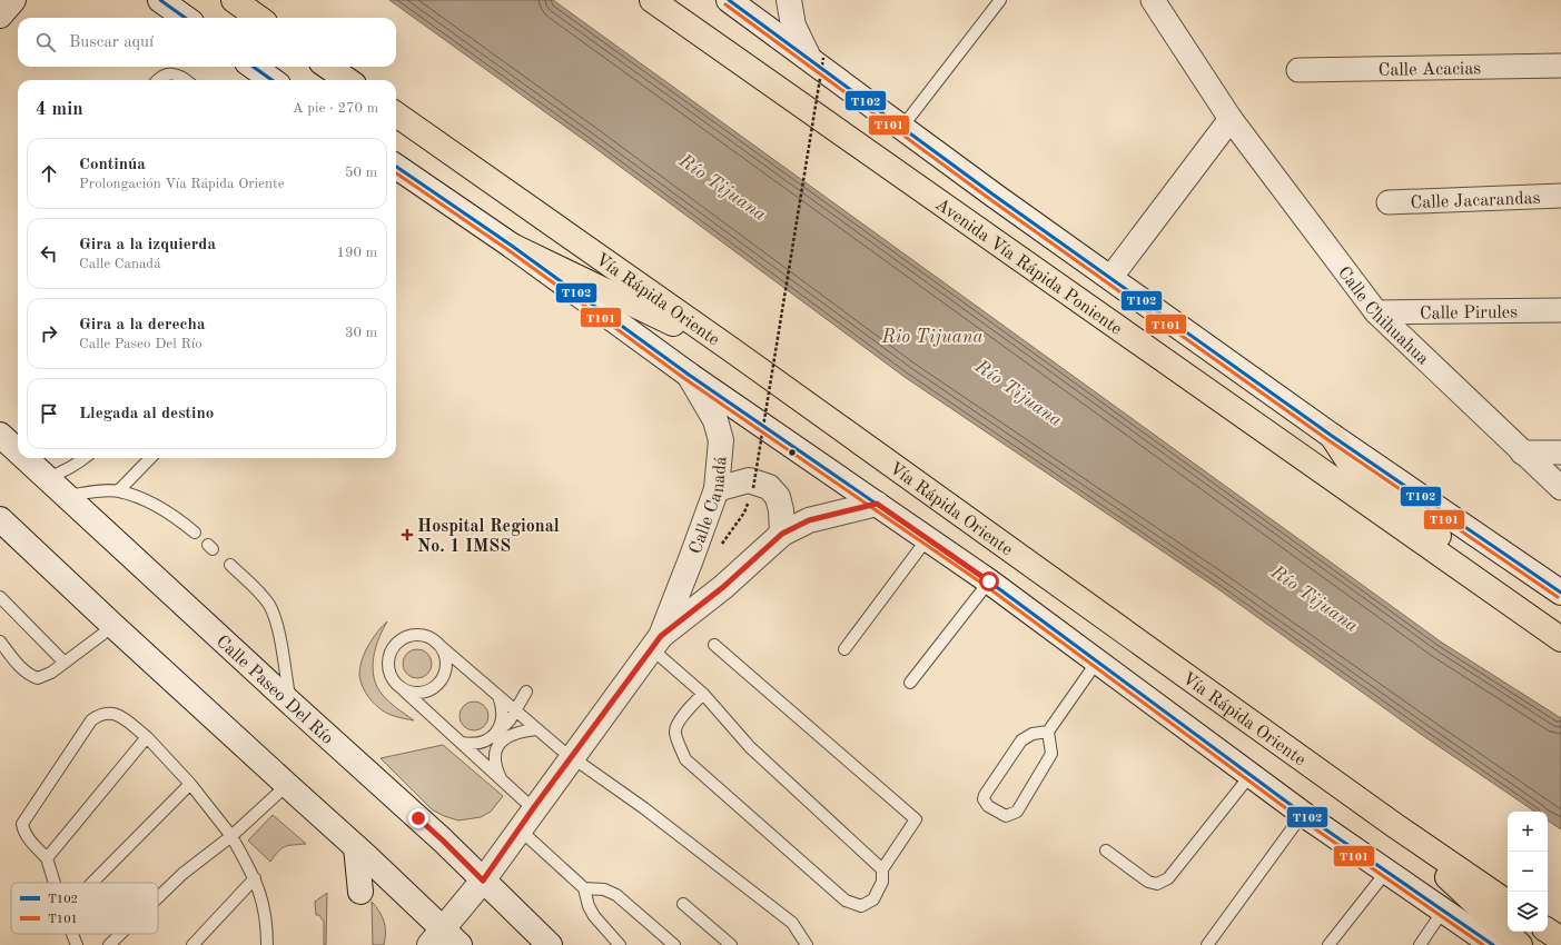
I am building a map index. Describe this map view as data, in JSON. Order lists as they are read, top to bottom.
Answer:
{
  "streets": {
    "highway": ["Avenida Vía Rápida Poniente", "Vía Rápida Oriente"],
    "main road": ["Calle Canadá", "Calle Paseo Del Río"],
    "street": [
      "Calle Acacias",
      "Calle Jacarandas",
      "Calle Pirules",
      "Calle Chihuahua"
    ]
  },
  "crossings": [
    ["Calle Pirules", "Calle Chihuahua"],
    ["Calle Canadá", "Calle Paseo Del Río"]
  ],
  "water": ["Río Tijuana", "Rio Tijuana"],
  "places": {
    "health": ["Hospital Regional No. 1 IMSS"]
  },
  "lines": ["transit line T102", "transit line T101"],
  "legend": ["T102", "T101"],
  "page": {
    "search": "Buscar aquí",
    "heading": ["4 min", "A pie · 270 m"],
    "list": [
      ["Continúa", "Prolongación Vía Rápida Oriente", "50 m"],
      ["Gira a la izquierda", "Calle Canadá", "190 m"],
      ["Gira a la derecha", "Calle Paseo Del Río", "30 m"],
      "Llegada al destino"
    ],
    "map_buttons": ["+", "−"]
  }
}
